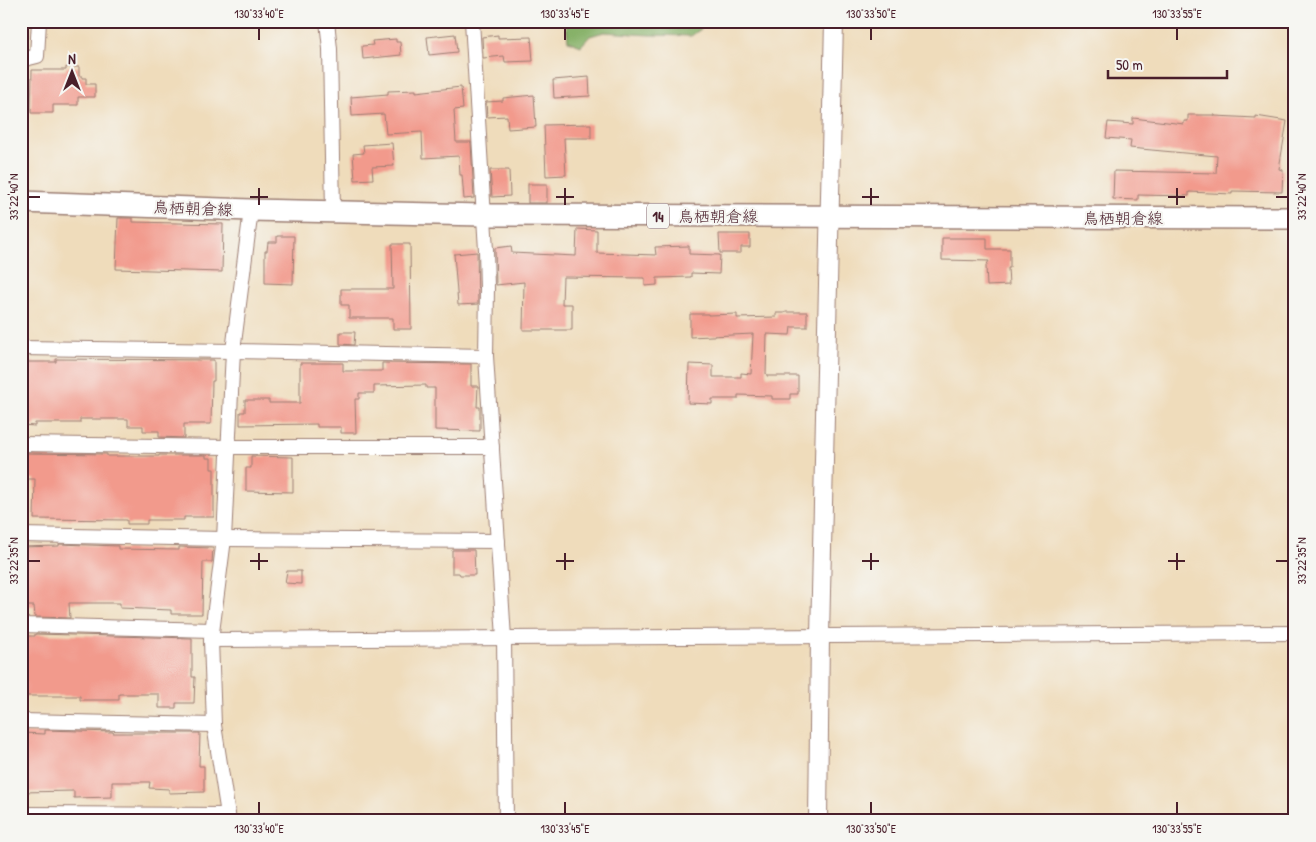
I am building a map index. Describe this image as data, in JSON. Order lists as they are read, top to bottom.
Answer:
{
  "streets": {
    "main road": ["鳥栖朝倉線", "14"]
  },
  "scale_bar": "50 m",
  "north": "top",
  "coordinates": [
    "130°33'40\"E",
    "130°33'45\"E",
    "130°33'50\"E",
    "130°33'55\"E",
    "33°22'40\"N",
    "33°22'35\"N"
  ]
}
